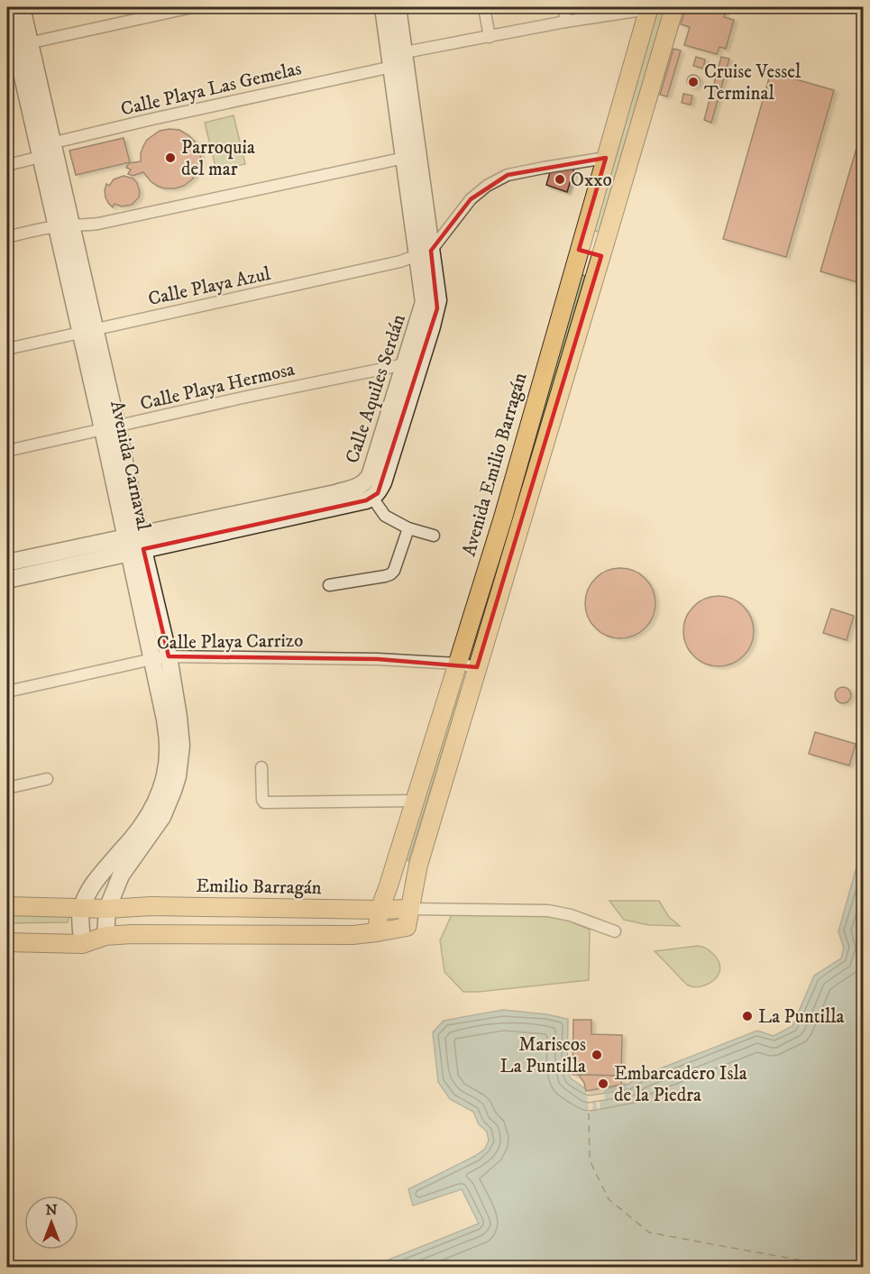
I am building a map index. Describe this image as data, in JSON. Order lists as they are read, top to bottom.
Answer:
{
  "streets": {
    "main road": ["Avenida Emilio Barragán", "Emilio Barragán"],
    "street": [
      "Calle Playa Las Gemelas",
      "Calle Playa Azul",
      "Calle Playa Hermosa",
      "Calle Aquiles Serdán",
      "Avenida Carnaval",
      "Calle Playa Carrizo"
    ]
  },
  "crossings": [
    ["Calle Playa Las Gemelas", "Calle Aquiles Serdán"],
    ["Calle Playa Las Gemelas", "Avenida Carnaval"],
    ["Calle Playa Azul", "Calle Aquiles Serdán"],
    ["Calle Playa Azul", "Avenida Carnaval"],
    ["Calle Playa Hermosa", "Calle Aquiles Serdán"],
    ["Calle Playa Hermosa", "Avenida Carnaval"],
    ["Calle Aquiles Serdán", "Avenida Carnaval"],
    ["Avenida Emilio Barragán", "Calle Playa Carrizo"],
    ["Avenida Emilio Barragán", "Emilio Barragán"],
    ["Avenida Carnaval", "Calle Playa Carrizo"],
    ["Avenida Carnaval", "Emilio Barragán"]
  ],
  "places": [
    "Cruise Vessel Terminal",
    "Parroquia del mar",
    "Oxxo",
    "La Puntilla",
    "Mariscos La Puntilla",
    "Embarcadero Isla de la Piedra"
  ],
  "north": "top"
}
